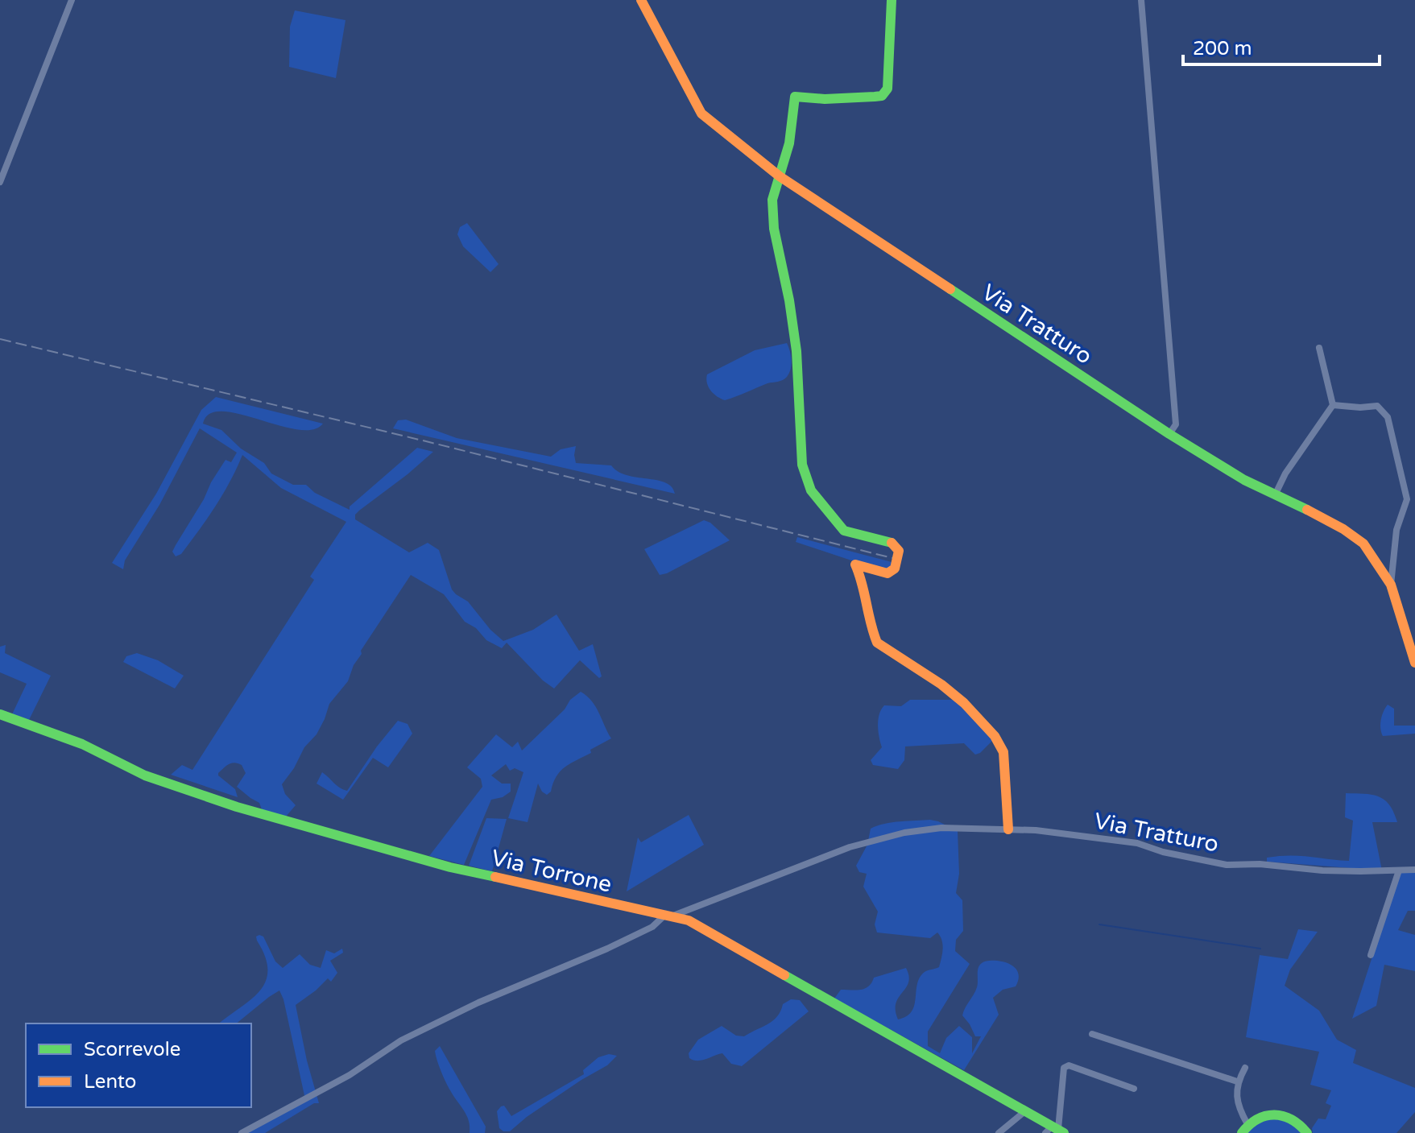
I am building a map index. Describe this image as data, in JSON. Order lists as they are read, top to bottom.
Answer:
{
  "streets": {
    "street": ["Via Tratturo", "Via Torrone"]
  },
  "crossings": [
    ["Via Tratturo", "Via Torrone"]
  ],
  "legend": ["Scorrevole", "Lento"],
  "scale_bar": "200 m"
}
